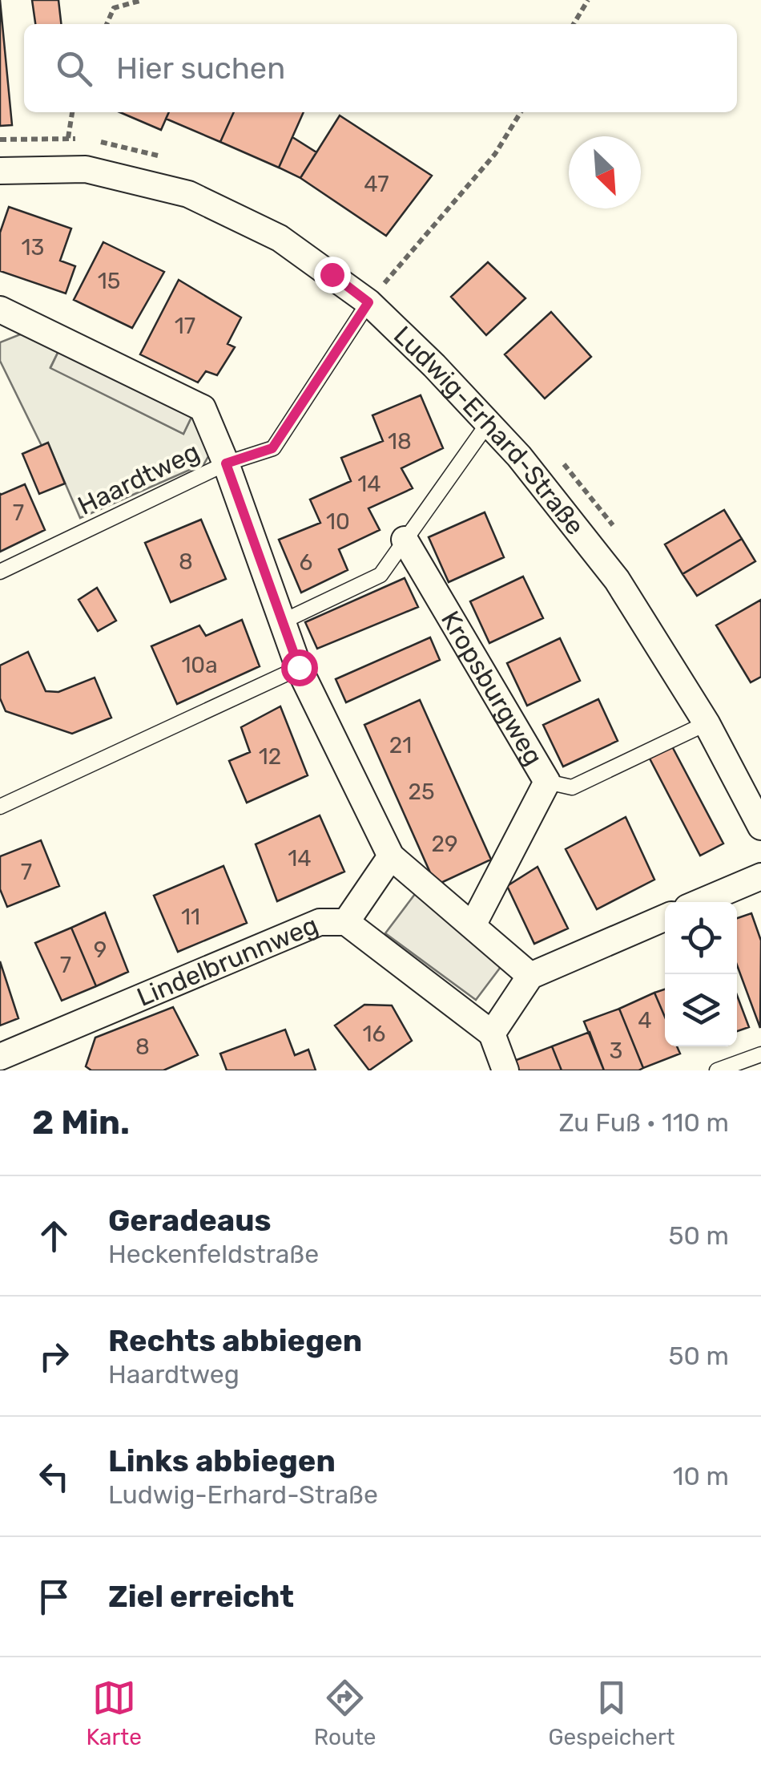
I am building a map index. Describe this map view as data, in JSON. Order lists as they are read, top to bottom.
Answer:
{
  "streets": {
    "street": ["Ludwig-Erhard-Straße", "Kropsburgweg", "Lindelbrunnweg"],
    "lane": ["Haardtweg"]
  },
  "crossings": [
    ["Ludwig-Erhard-Straße", "Haardtweg"]
  ],
  "house_numbers": [
    "47",
    "13",
    "15",
    "17",
    "18",
    "14",
    "7",
    "10",
    "8",
    "6",
    "10a",
    "21",
    "12",
    "25",
    "29",
    "14",
    "7",
    "11",
    "9",
    "7",
    "4",
    "16",
    "8",
    "3"
  ],
  "north": "bottom right",
  "page": {
    "search": "Hier suchen",
    "heading": ["2 Min.", "Zu Fuß · 110 m"],
    "list": [
      ["Geradeaus", "Heckenfeldstraße", "50 m"],
      ["Rechts abbiegen", "Haardtweg", "50 m"],
      ["Links abbiegen", "Ludwig-Erhard-Straße", "10 m"],
      "Ziel erreicht"
    ],
    "nav": ["Karte", "Route", "Gespeichert"]
  }
}
